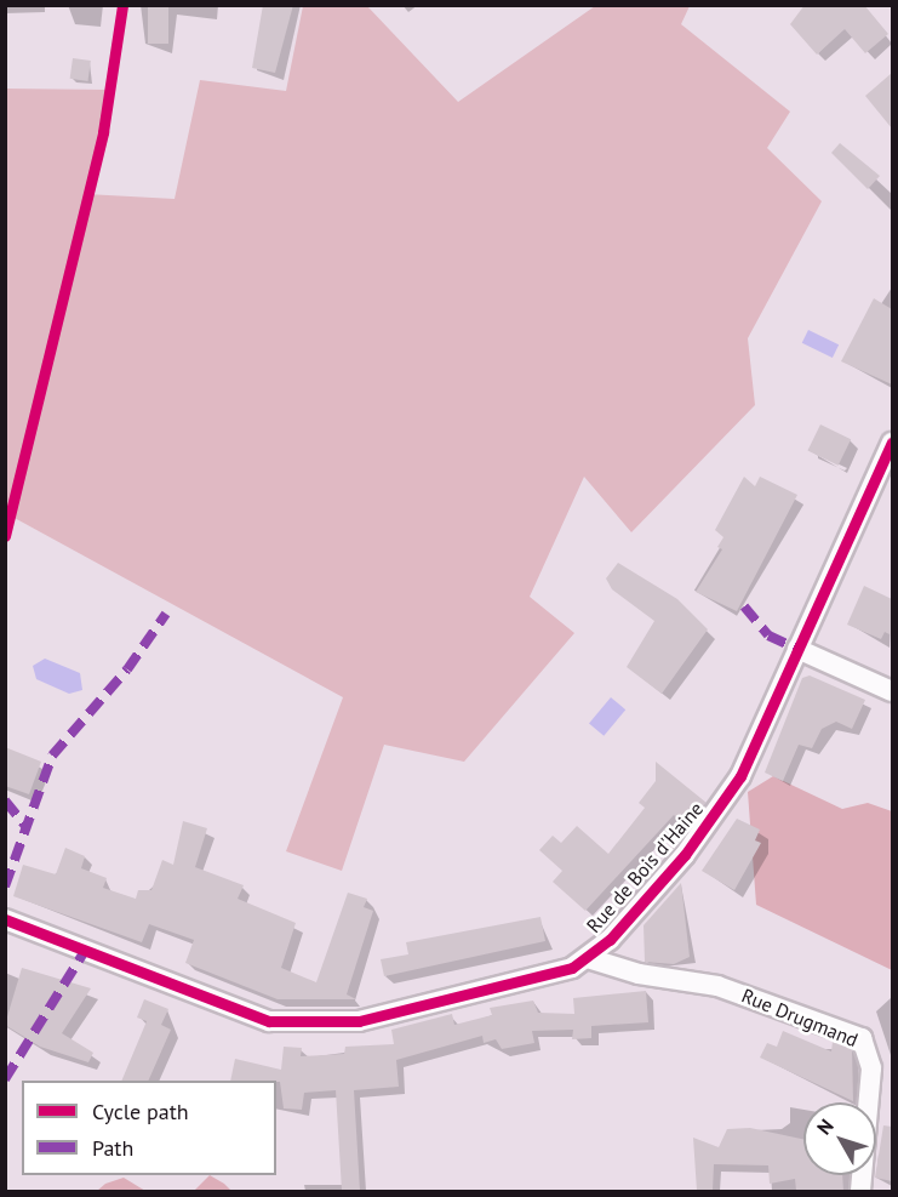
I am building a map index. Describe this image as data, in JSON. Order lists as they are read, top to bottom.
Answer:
{
  "streets": {
    "street": ["Rue de Bois d'Haine", "Rue Drugmand"]
  },
  "crossings": [
    ["Rue de Bois d'Haine", "Rue Drugmand"]
  ],
  "legend": ["Cycle path", "Path"],
  "north": "top left"
}
